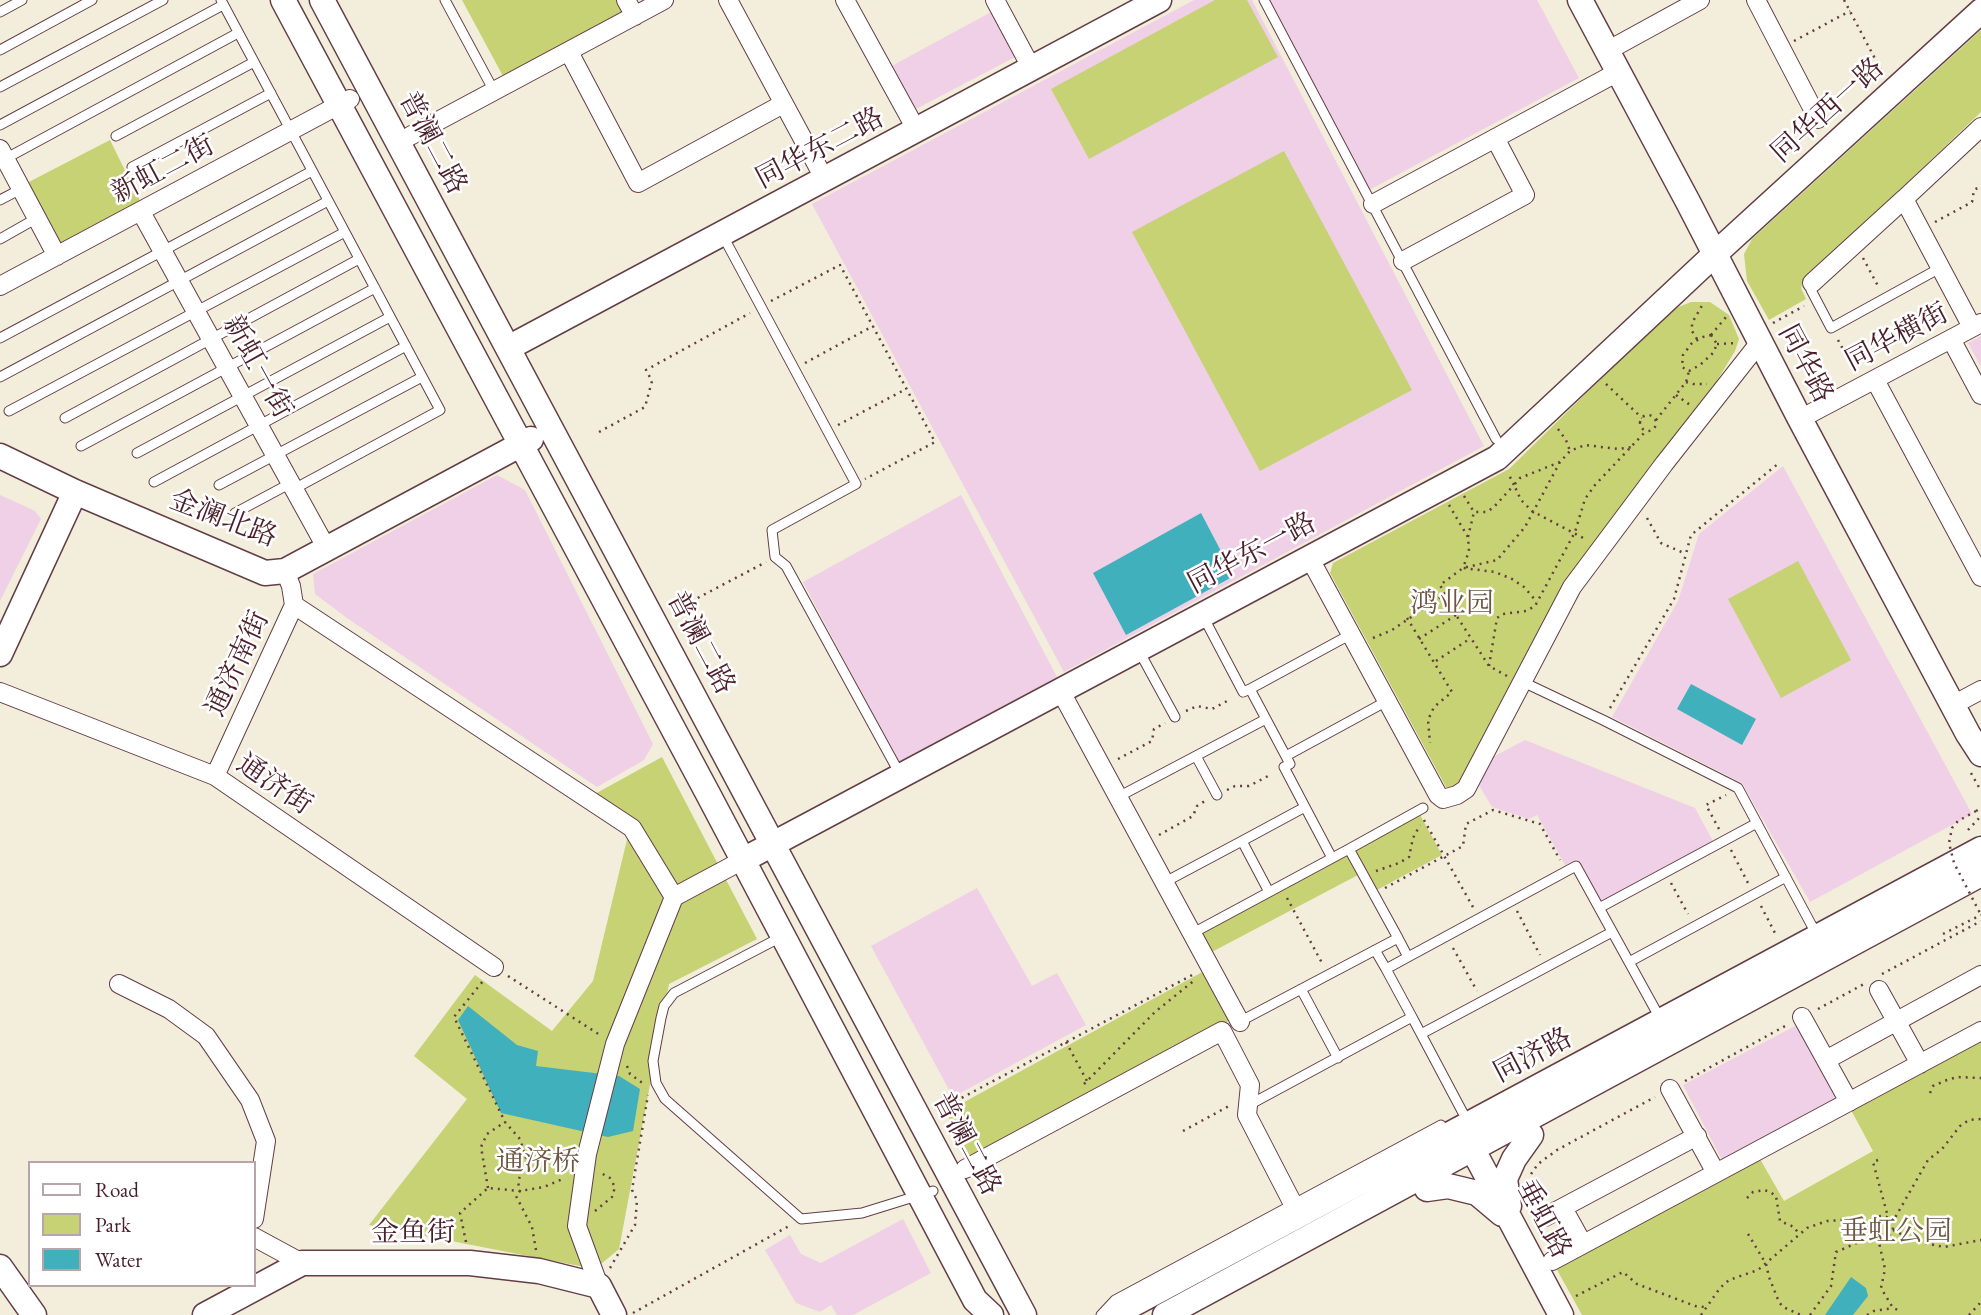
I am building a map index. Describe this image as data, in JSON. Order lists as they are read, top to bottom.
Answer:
{
  "streets": {
    "main road": [
      "同华西一路",
      "普澜二路",
      "同华东二路",
      "同华路",
      "金澜北路",
      "同华东一路",
      "同济路",
      "垂虹路",
      "金鱼街"
    ],
    "street": [
      "新虹二街",
      "同华横街",
      "新虹一街",
      "通济南街",
      "通济街"
    ]
  },
  "crossings": [
    ["同华西一路", "同华路"],
    ["同华西一路", "同华东一路"],
    ["普澜二路", "同华东二路"],
    ["普澜二路", "新虹二街"],
    ["普澜二路", "同华东一路"],
    ["新虹二街", "新虹一街"],
    ["同华横街", "同华路"],
    ["同华路", "同华东一路"],
    ["新虹一街", "金澜北路"],
    ["金澜北路", "通济南街"],
    ["通济南街", "通济街"],
    ["同济路", "垂虹路"]
  ],
  "parks": ["鸿业园", "通济桥", "垂虹公园"],
  "legend": ["Road", "Park", "Water"]
}
